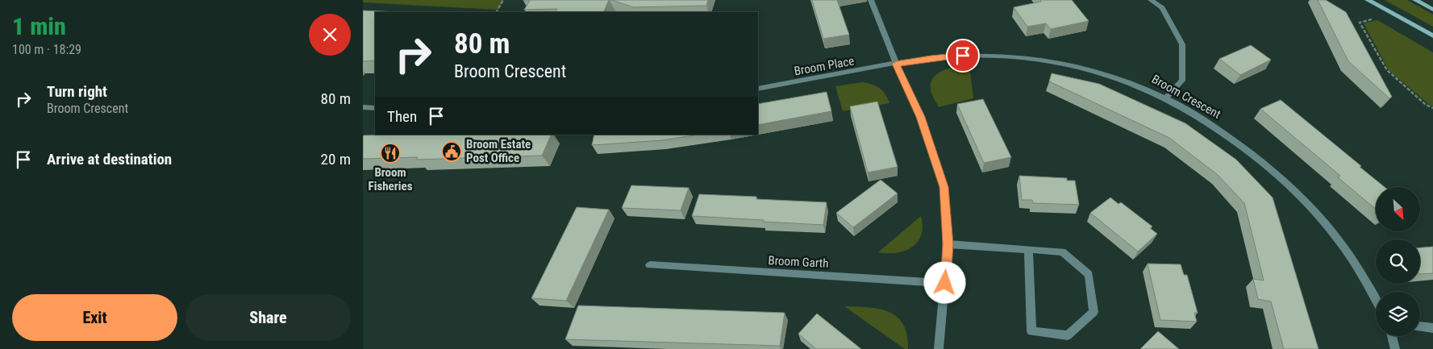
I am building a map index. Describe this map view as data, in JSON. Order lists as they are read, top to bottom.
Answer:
{
  "streets": {
    "street": ["Broom Place", "Broom Crescent", "Broom Garth"]
  },
  "crossings": [
    ["Broom Place", "Broom Crescent"]
  ],
  "places": {
    "public building": ["Broom Estate Post Office"],
    "restaurant": ["Broom Fisheries"]
  },
  "north": "bottom right",
  "page": {
    "heading": ["1 min", "100 m · 18:29"],
    "turn": ["80 m", "Broom Crescent"],
    "list": [
      {
        "name": "Turn right",
        "note": "Broom Crescent",
        "value": "80 m"
      },
      {
        "name": "Arrive at destination",
        "value": "20 m"
      }
    ],
    "then": "Then",
    "buttons": ["Exit", "Share"]
  }
}
